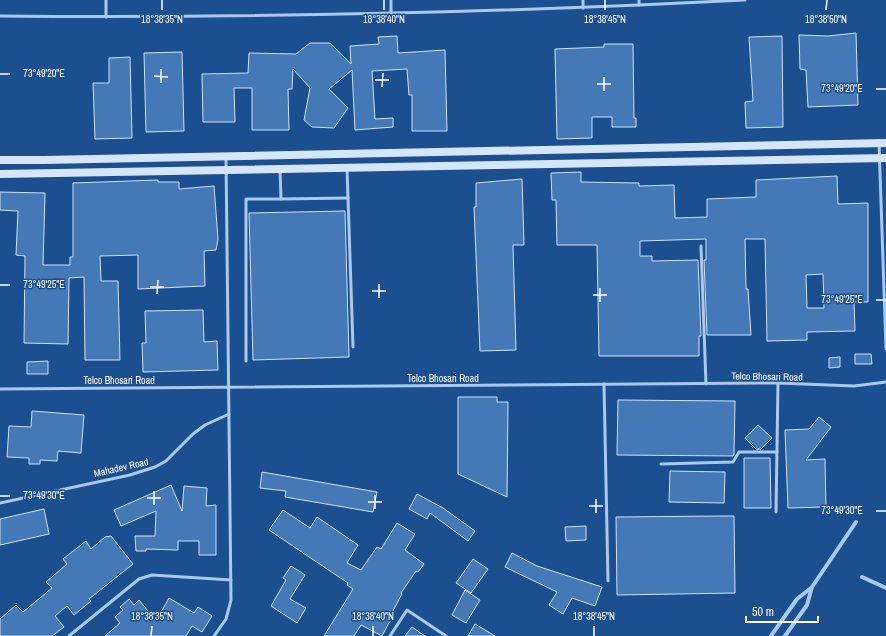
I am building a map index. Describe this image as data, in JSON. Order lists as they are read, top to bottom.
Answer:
{
  "streets": {
    "lane": ["Telco Bhosari Road", "Mahadev Road"]
  },
  "scale_bar": "50 m",
  "coordinates": [
    "18°38'35\"N",
    "18°38'40\"N",
    "18°38'45\"N",
    "18°38'50\"N",
    "73°49'20\"E",
    "73°49'25\"E",
    "73°49'30\"E"
  ]
}
